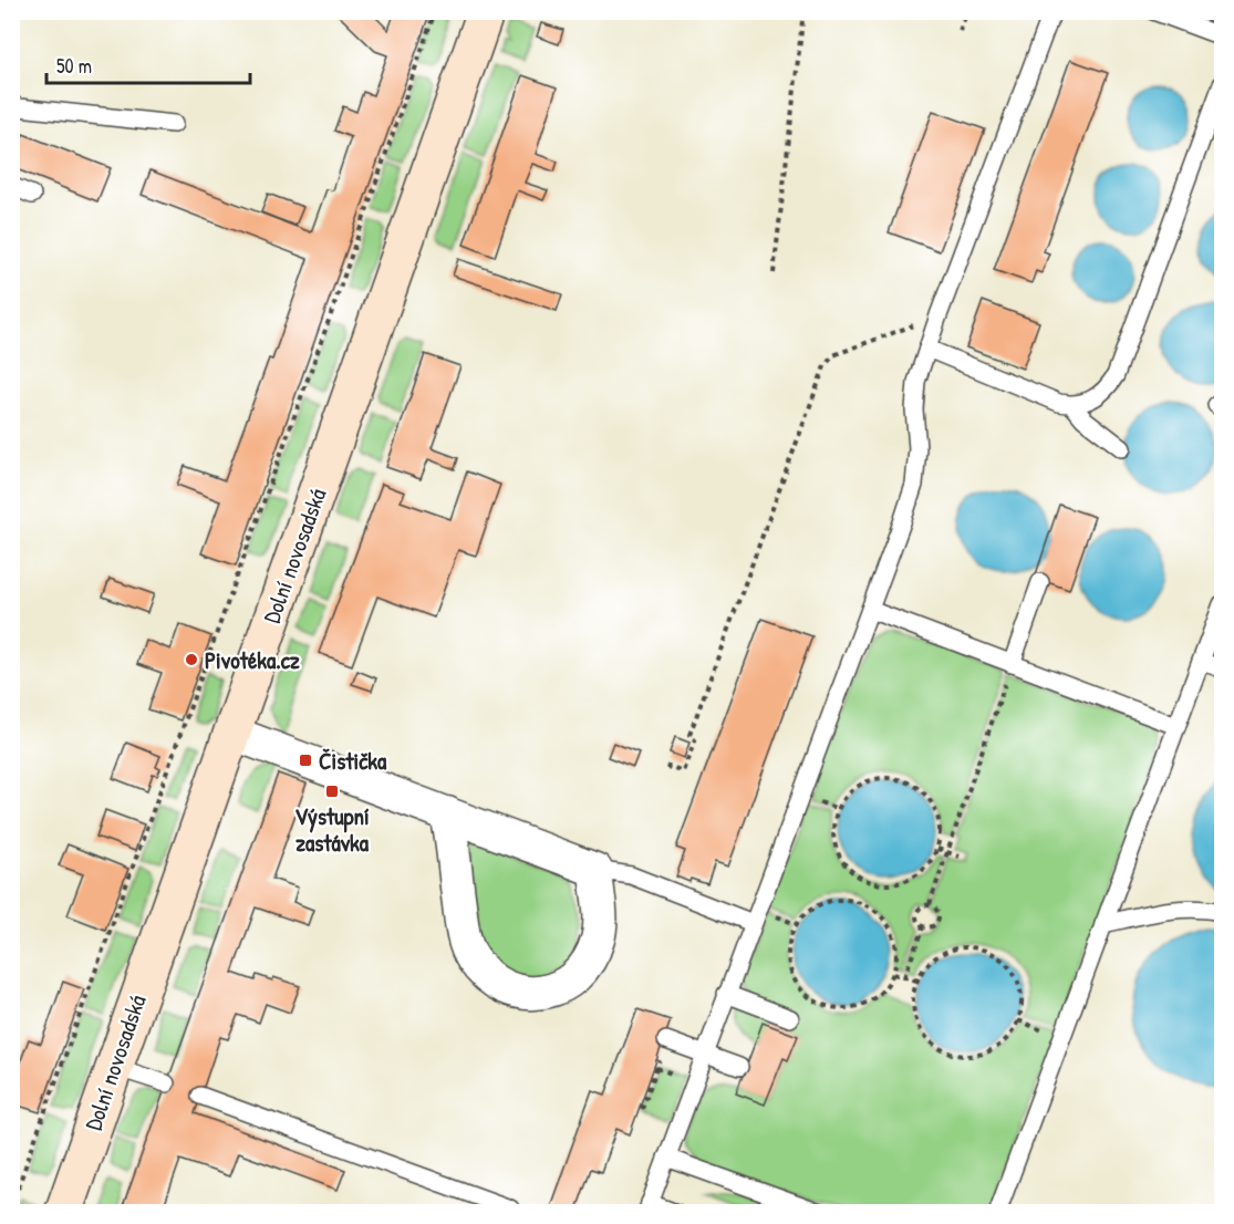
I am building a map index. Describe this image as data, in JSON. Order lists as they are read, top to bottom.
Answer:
{
  "streets": {
    "main road": ["Dolní novosadská"]
  },
  "places": {
    "other": ["Pivotéka.cz"],
    "transit": ["Čistička", "Výstupní zastávka"]
  },
  "scale_bar": "50 m"
}
